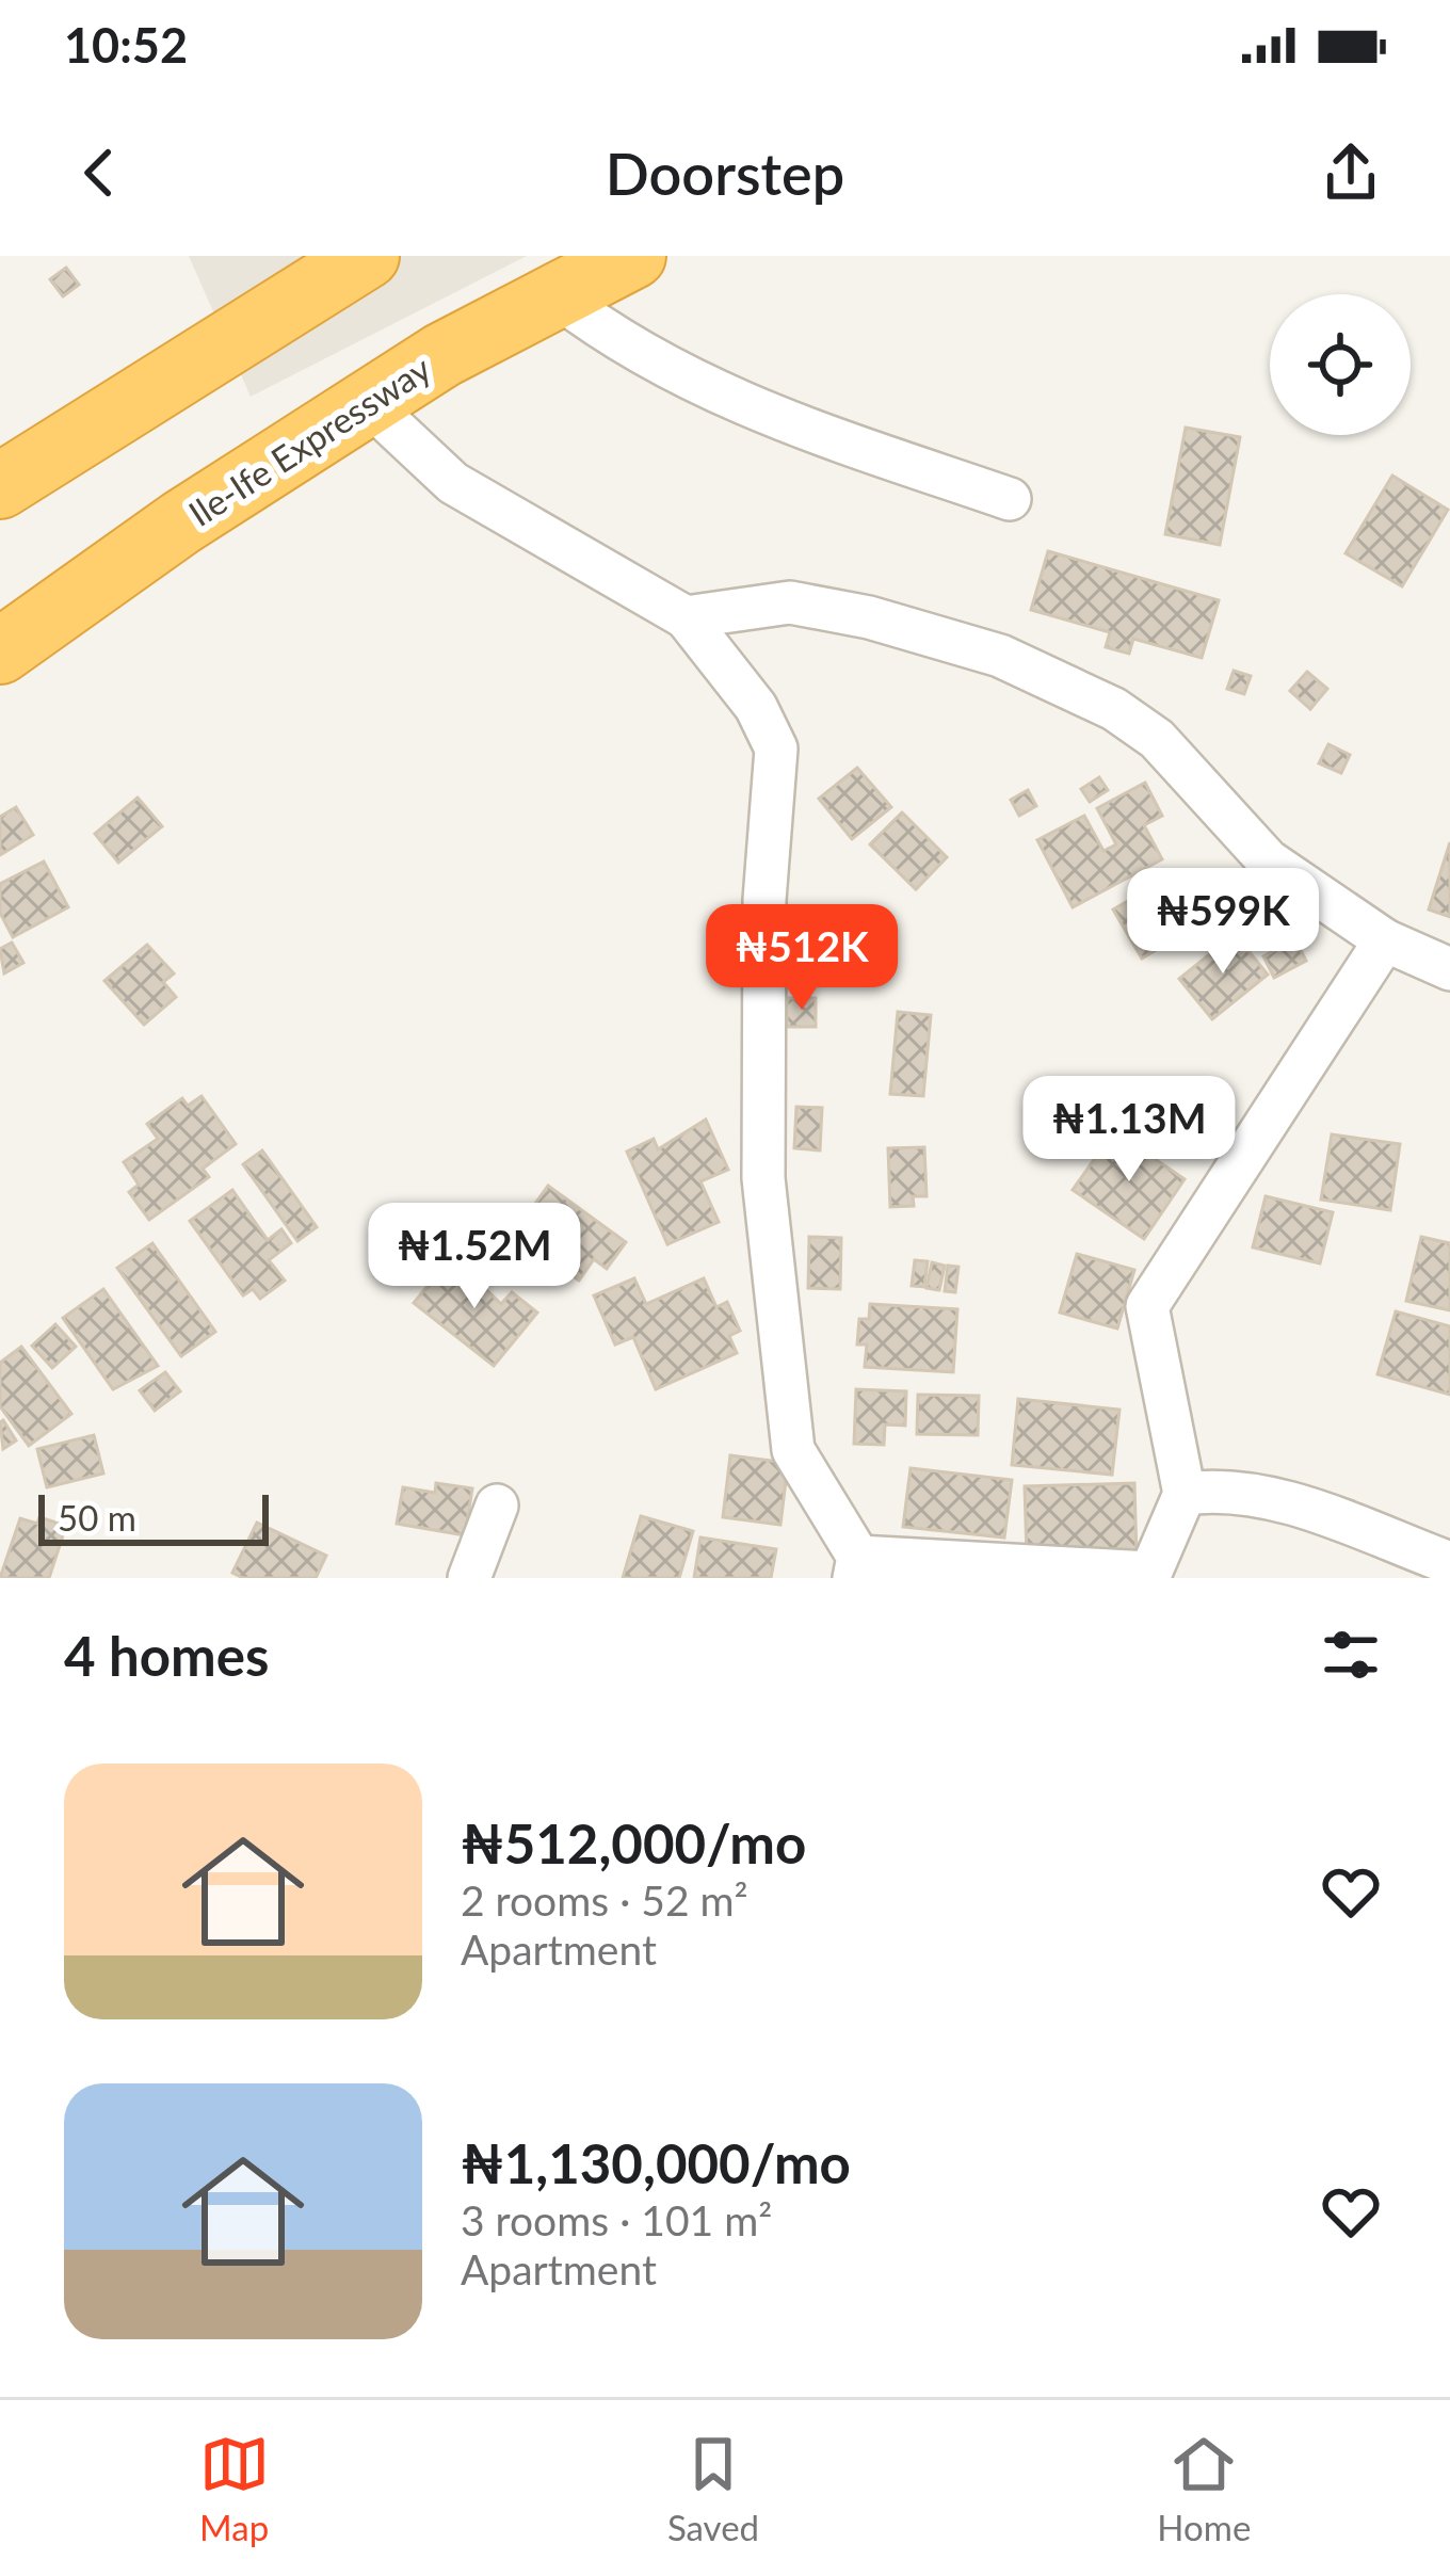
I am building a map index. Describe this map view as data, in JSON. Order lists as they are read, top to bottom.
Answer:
{
  "streets": {
    "highway": ["Ile-Ife Expressway"]
  },
  "scale_bar": "50 m",
  "page": {
    "status": "10:52",
    "header": "Doorstep",
    "price": [
      "₦599K",
      "₦512K",
      "₦1.13M",
      "₦1.52M"
    ],
    "scale": "50 m",
    "heading": "4 homes",
    "list": [
      {
        "name": "₦512,000/mo",
        "note": "2 rooms · 52 m² · Apartment"
      },
      {
        "name": "₦1,130,000/mo",
        "note": "3 rooms · 101 m² · Apartment"
      }
    ],
    "tabs": ["Map", "Saved", "Home"]
  }
}
